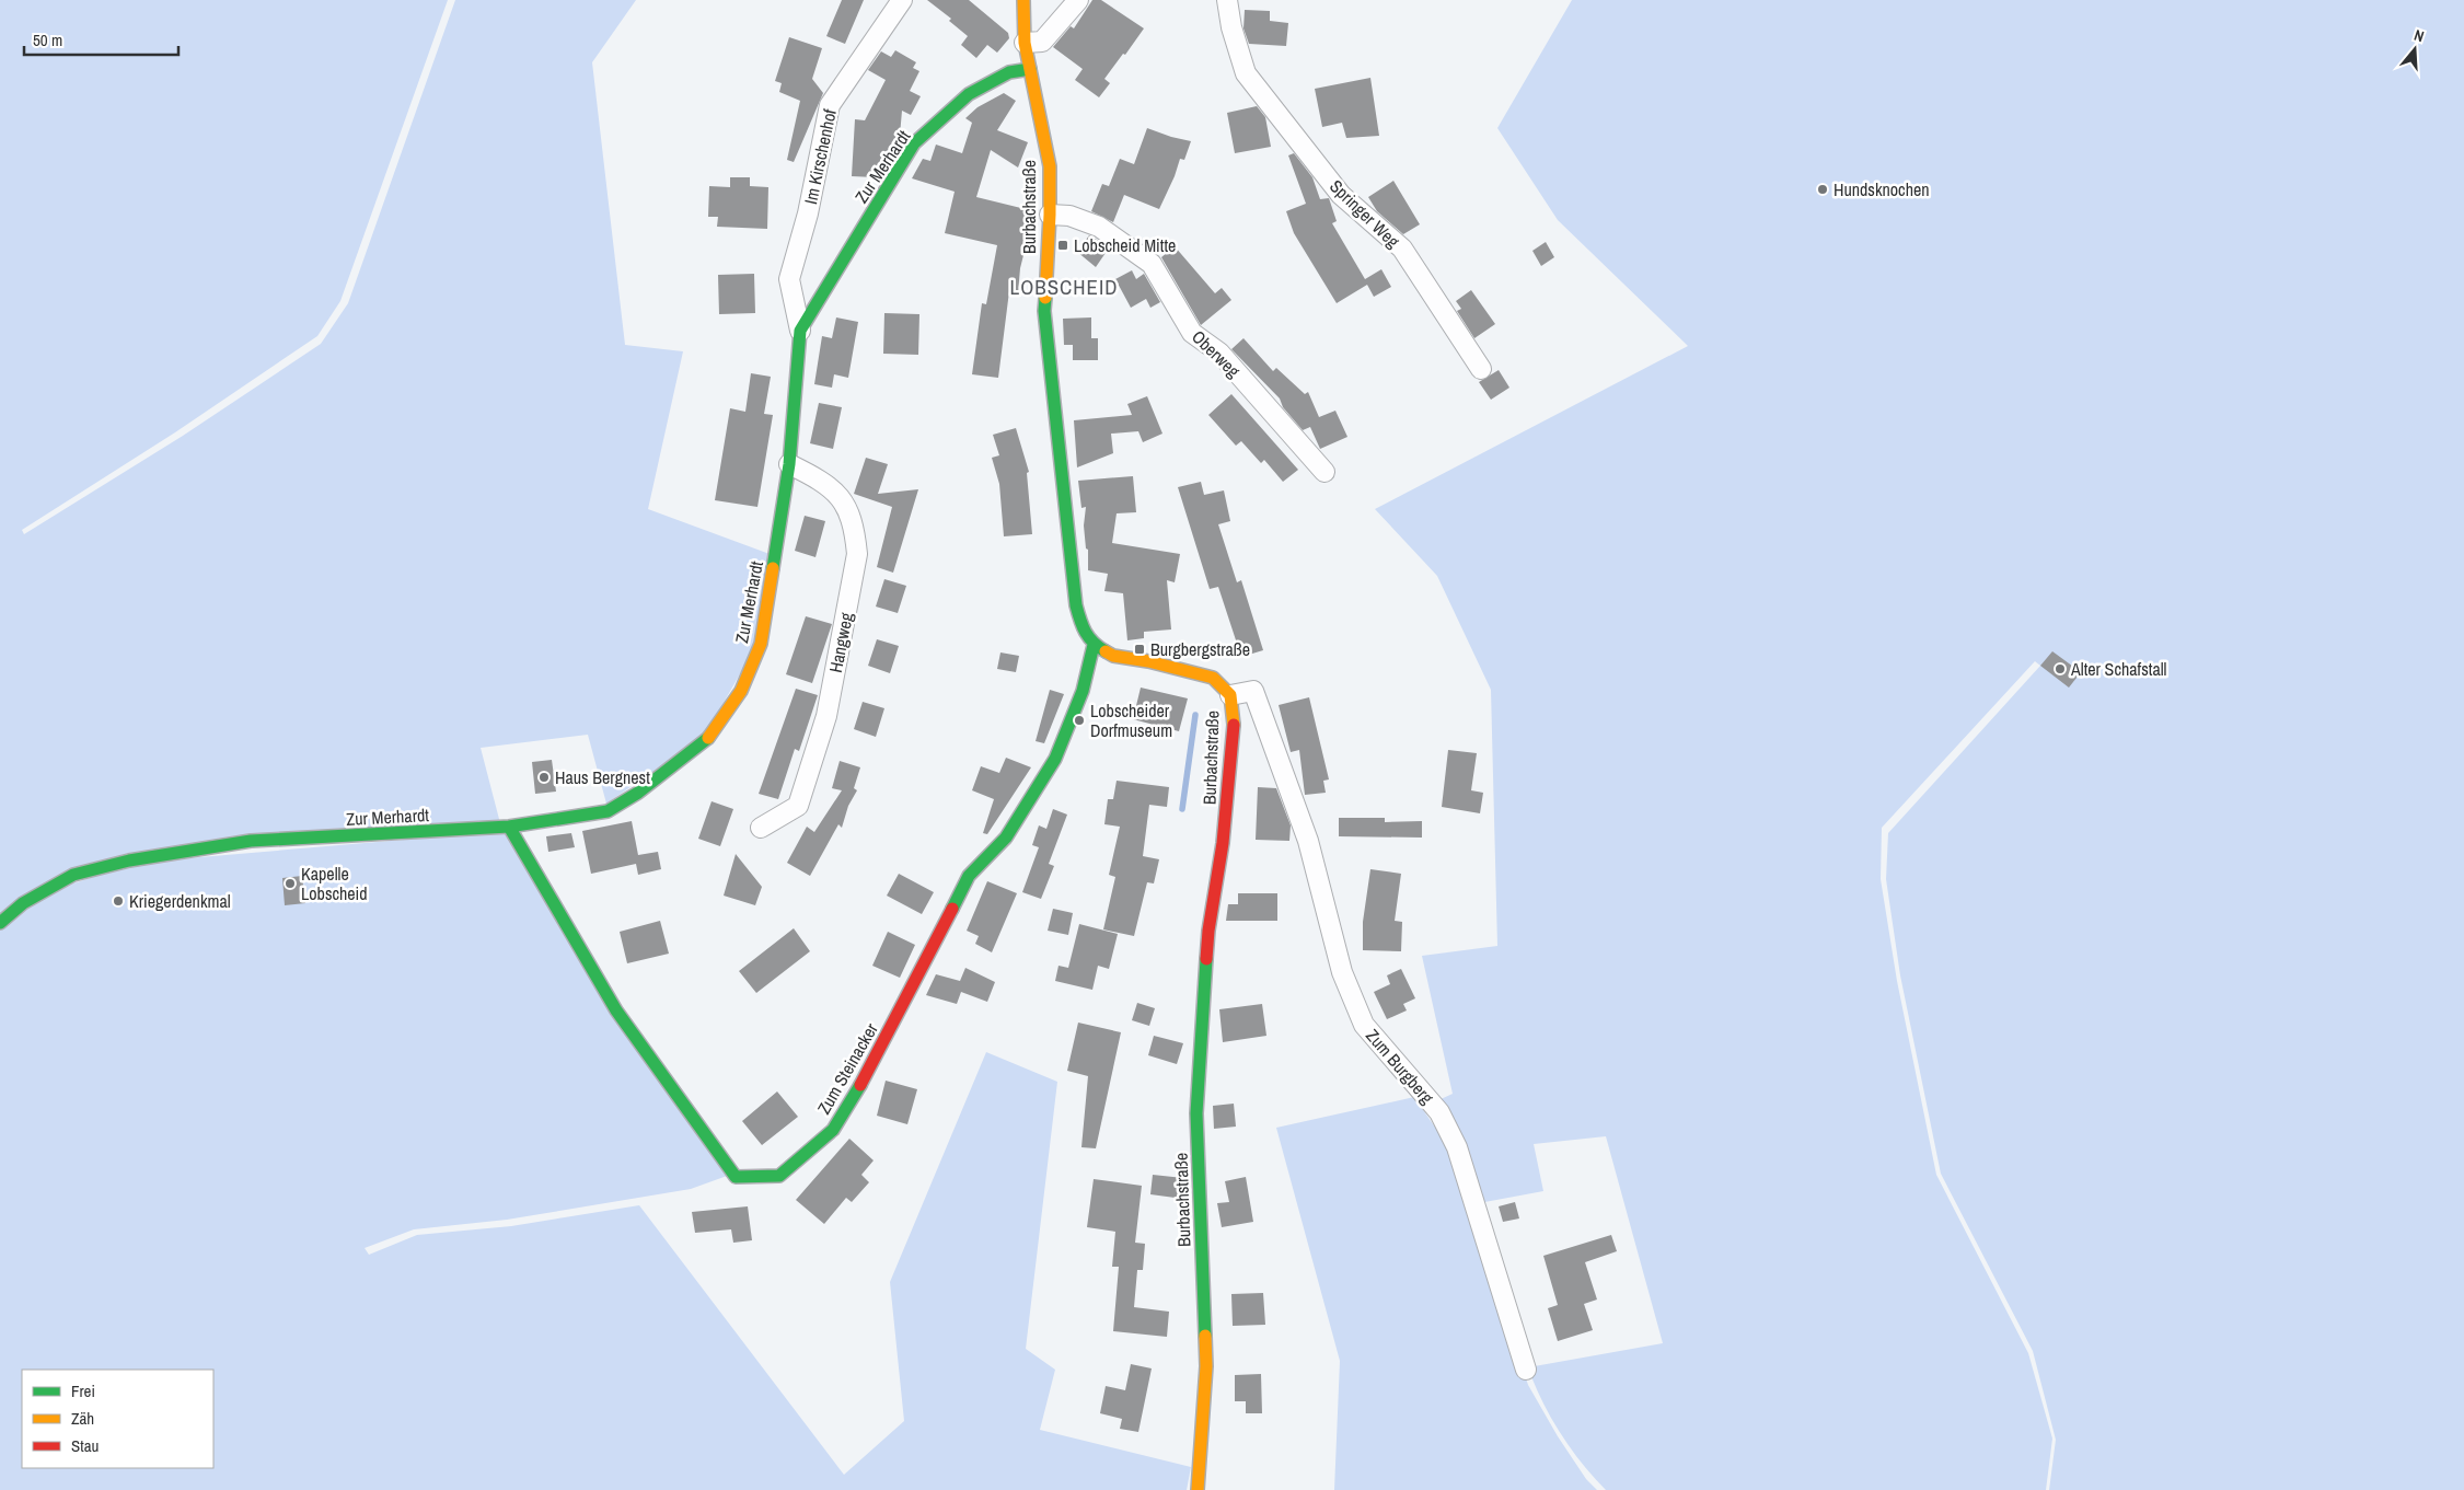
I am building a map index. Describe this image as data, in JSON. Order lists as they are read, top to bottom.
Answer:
{
  "streets": {
    "street": [
      "Im Kirschenhof",
      "Zur Merhardt",
      "Burbachstraße",
      "Springer Weg",
      "Oberweg",
      "Hangweg",
      "Zum Burgberg",
      "Zum Steinacker"
    ]
  },
  "crossings": [
    ["Im Kirschenhof", "Zur Merhardt"],
    ["Zur Merhardt", "Burbachstraße"],
    ["Zur Merhardt", "Hangweg"],
    ["Zur Merhardt", "Zum Steinacker"],
    ["Burbachstraße", "Oberweg"],
    ["Burbachstraße", "Zum Burgberg"],
    ["Burbachstraße", "Zum Steinacker"]
  ],
  "districts": ["LOBSCHEID"],
  "places": {
    "other": [
      "Hundsknochen",
      "Alter Schafstall",
      "Lobscheider Dorfmuseum",
      "Haus Bergnest",
      "Kapelle Lobscheid",
      "Kriegerdenkmal"
    ],
    "transit": ["Lobscheid Mitte", "Burgbergstraße"]
  },
  "legend": ["Frei", "Zäh", "Stau"],
  "scale_bar": "50 m",
  "north": "top"
}
